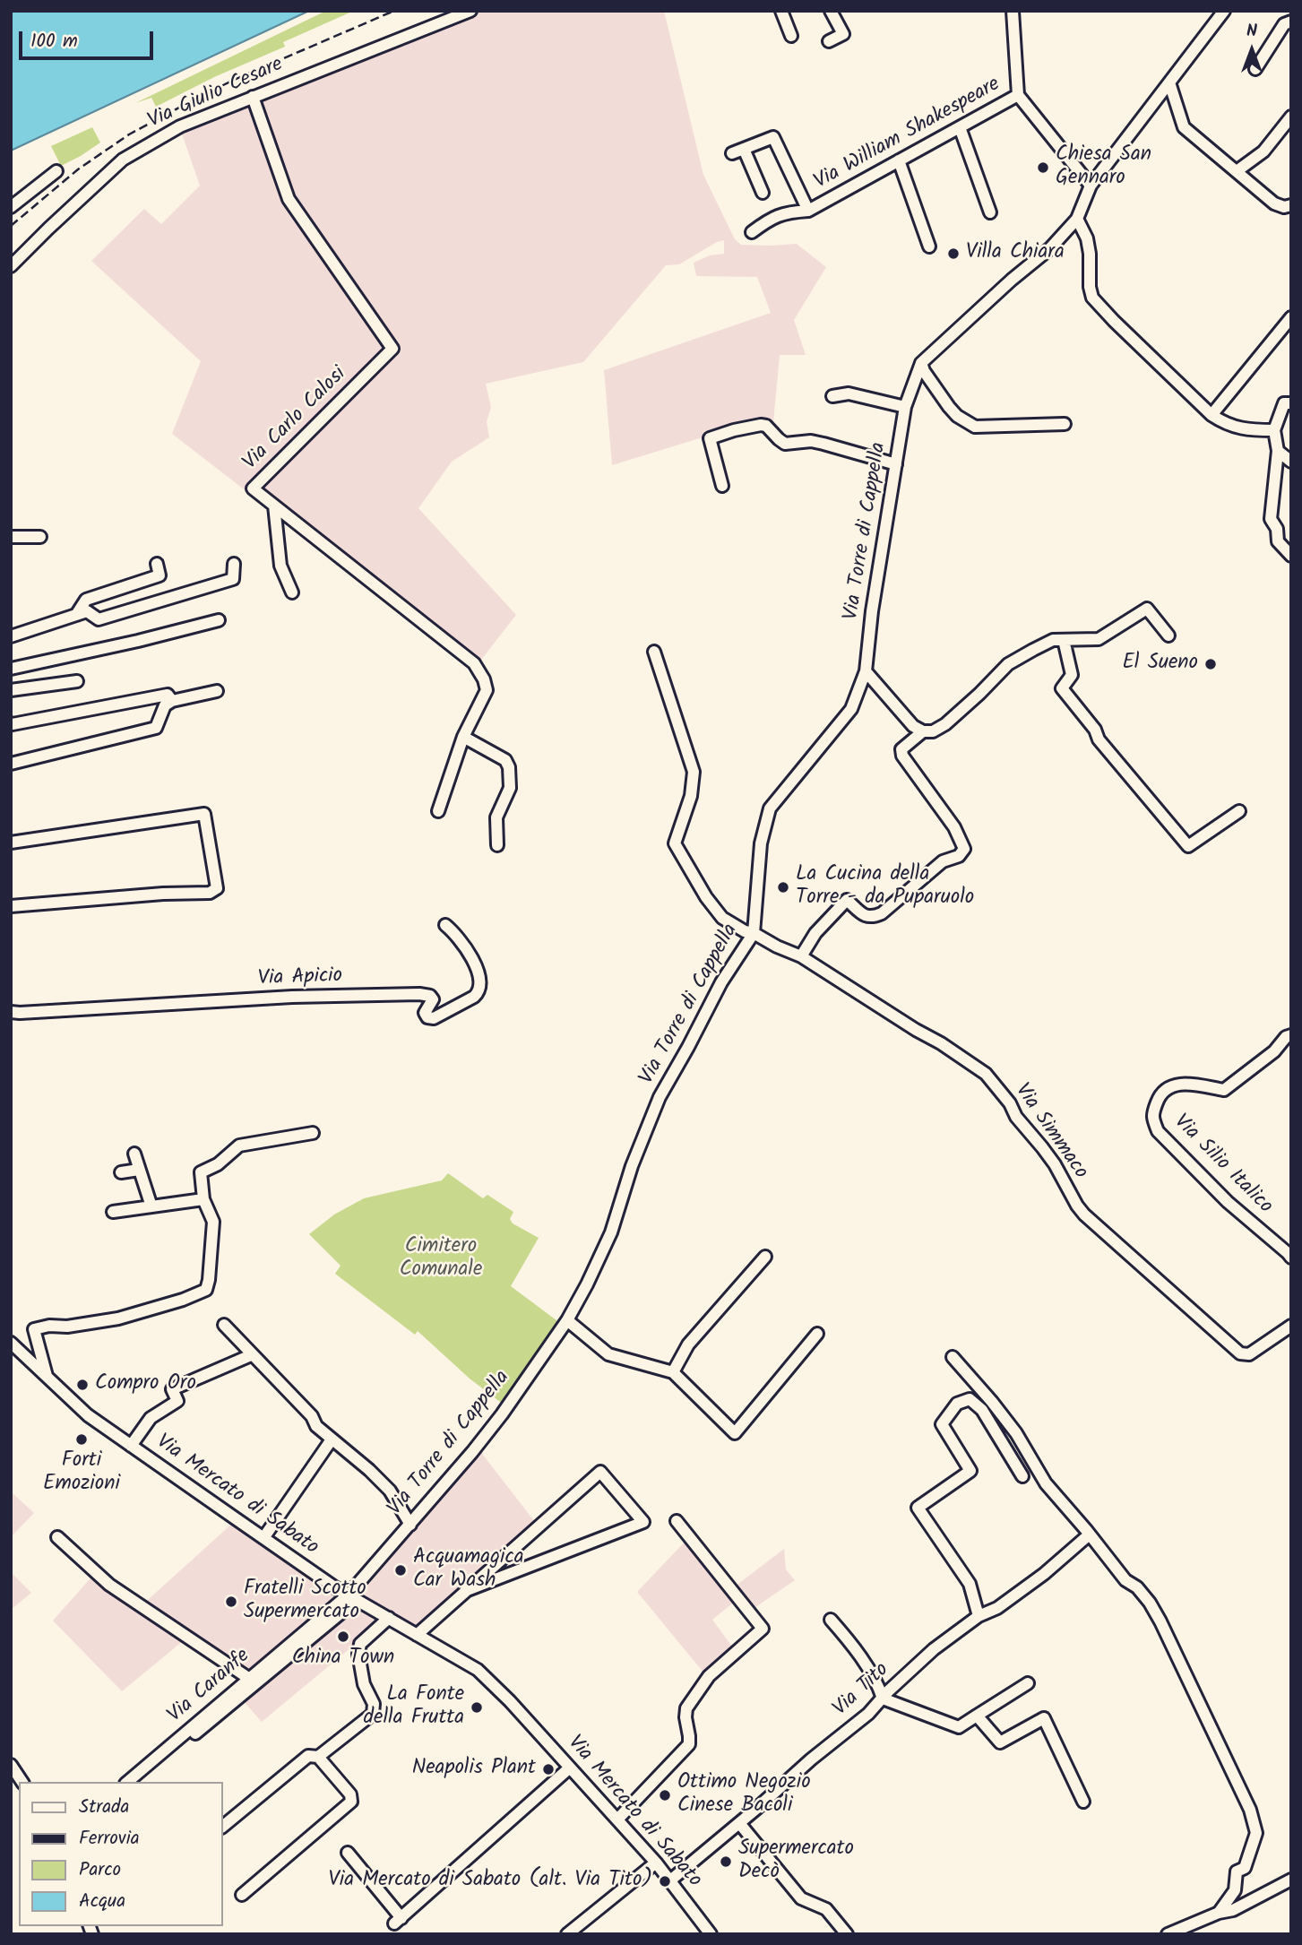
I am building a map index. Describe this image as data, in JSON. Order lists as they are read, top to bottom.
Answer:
{
  "streets": {
    "street": [
      "Via Giulio Cesare",
      "Via William Shakespeare",
      "Via Carlo Calosi",
      "Via Torre di Cappella",
      "Via Apicio",
      "Via Simmaco",
      "Via Silio Italico",
      "Via Mercato di Sabato",
      "Via Caranfe",
      "Via Tito"
    ]
  },
  "crossings": [
    ["Via Giulio Cesare", "Via Carlo Calosi"],
    ["Via Torre di Cappella", "Via Simmaco"],
    ["Via Torre di Cappella", "Via Mercato di Sabato"],
    ["Via Torre di Cappella", "Via Caranfe"],
    ["Via Mercato di Sabato", "Via Caranfe"],
    ["Via Mercato di Sabato", "Via Tito"]
  ],
  "parks": ["Cimitero Comunale"],
  "places": [
    "Chiesa San Gennaro",
    "Villa Chiara",
    "El Sueno",
    "La Cucina della Torre - da Puparuolo",
    "Compro Oro",
    "Forti Emozioni",
    "Acquamagica Car Wash",
    "Fratelli Scotto Supermercato",
    "China Town",
    "La Fonte della Frutta",
    "Neapolis Plant",
    "Ottimo Negozio Cinese Bacoli",
    "Supermercato Decò",
    "Via Mercato di Sabato (alt. Via Tito)"
  ],
  "legend": [
    "Strada",
    "Ferrovia",
    "Parco",
    "Acqua"
  ],
  "scale_bar": "100 m",
  "north": "top"
}
